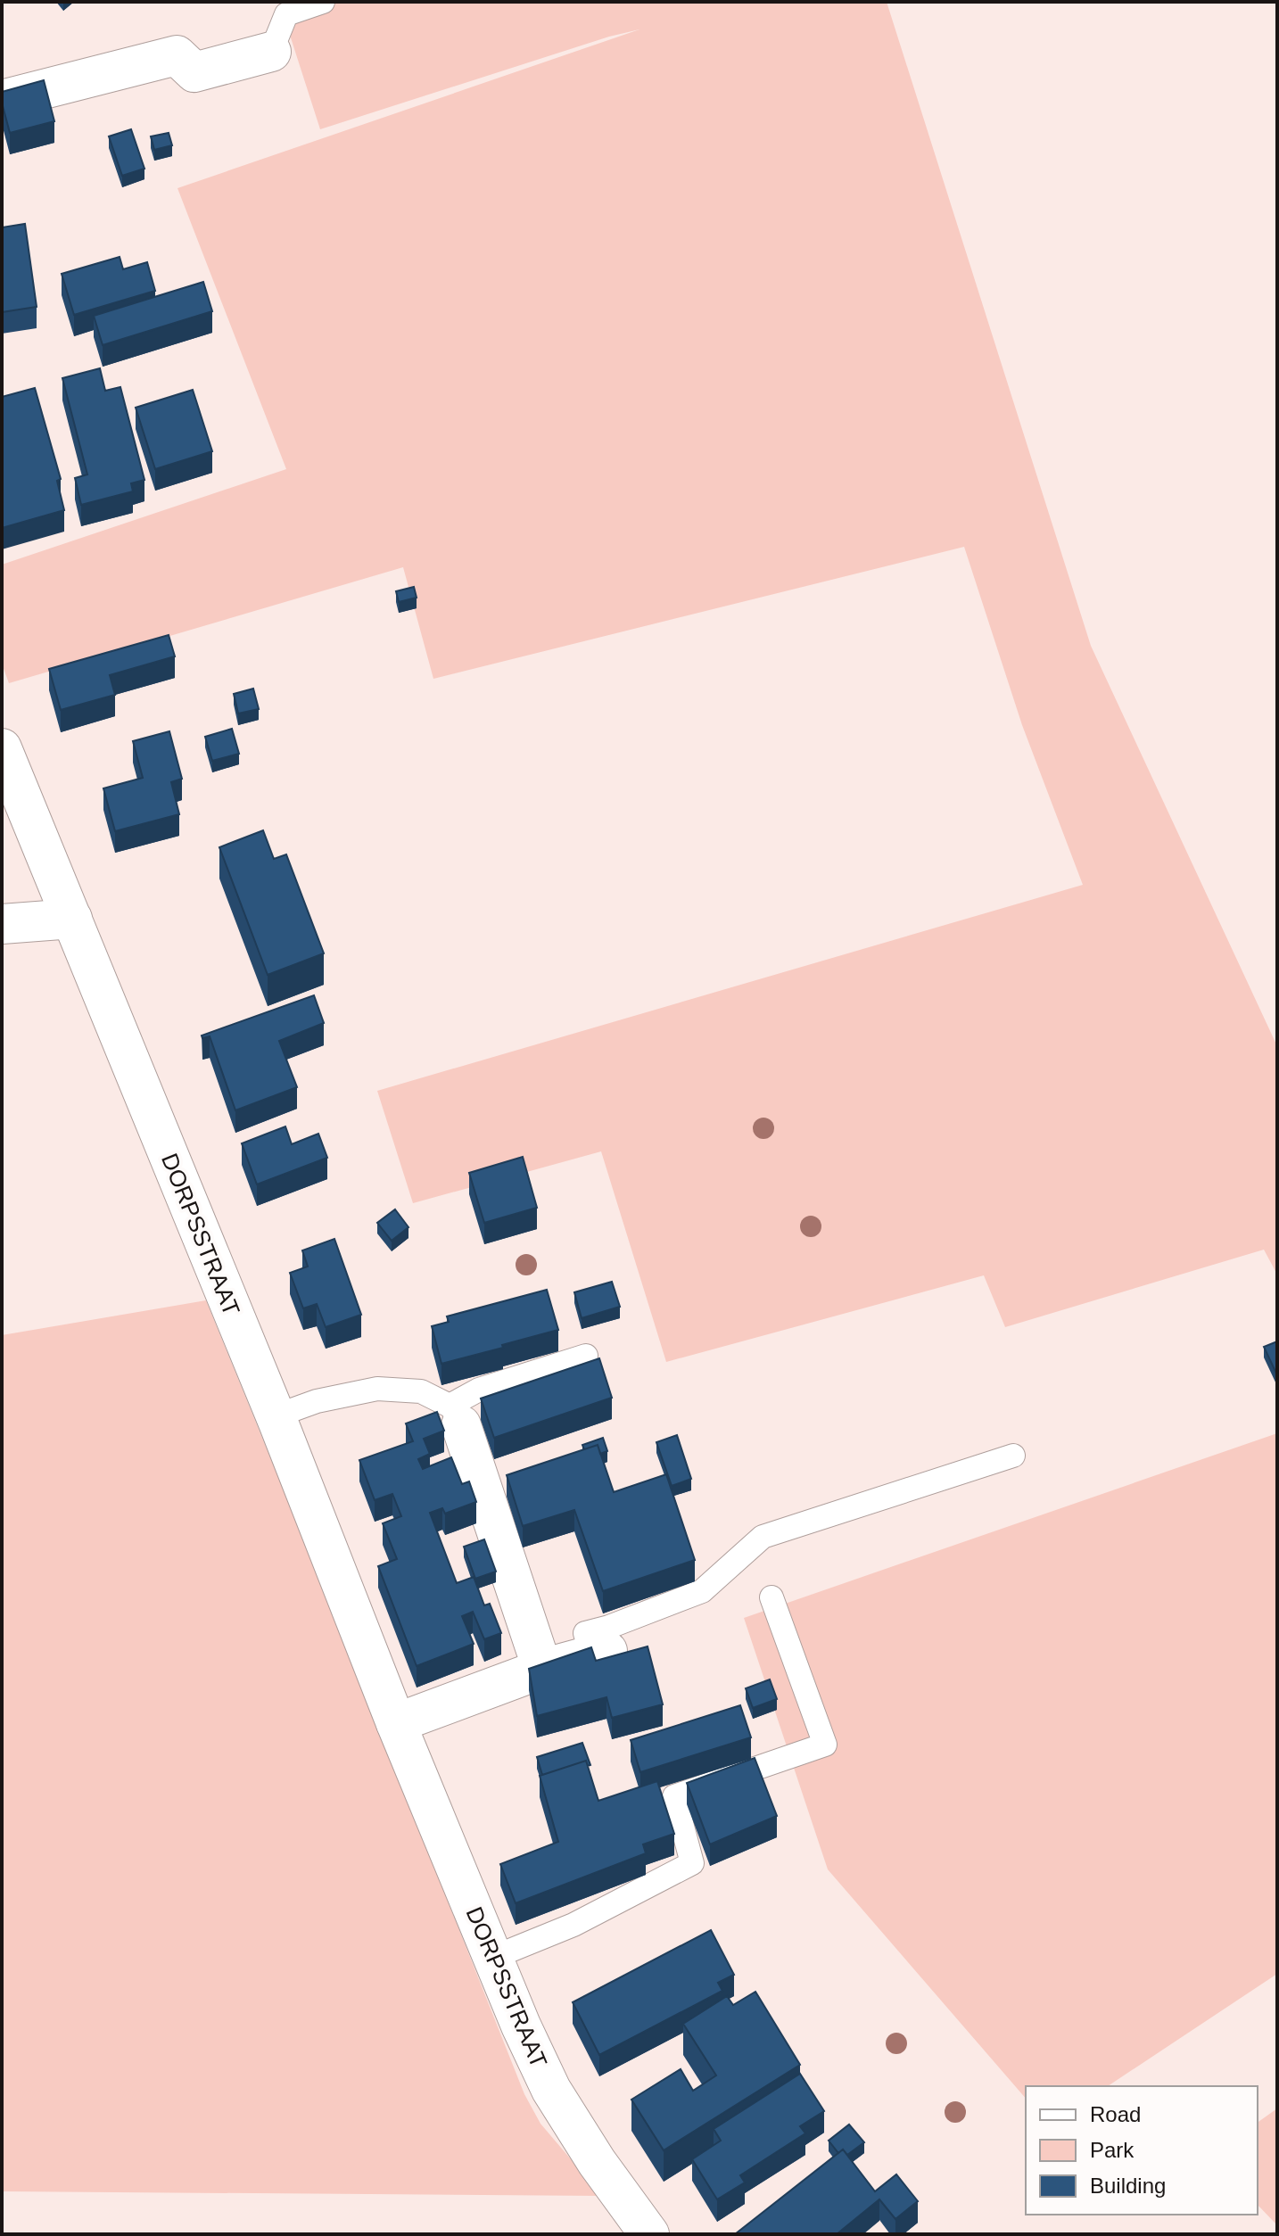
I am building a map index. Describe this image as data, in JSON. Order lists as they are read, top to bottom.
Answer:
{
  "streets": {
    "street": ["DORPSSTRAAT"]
  },
  "legend": ["Road", "Park", "Building"]
}
